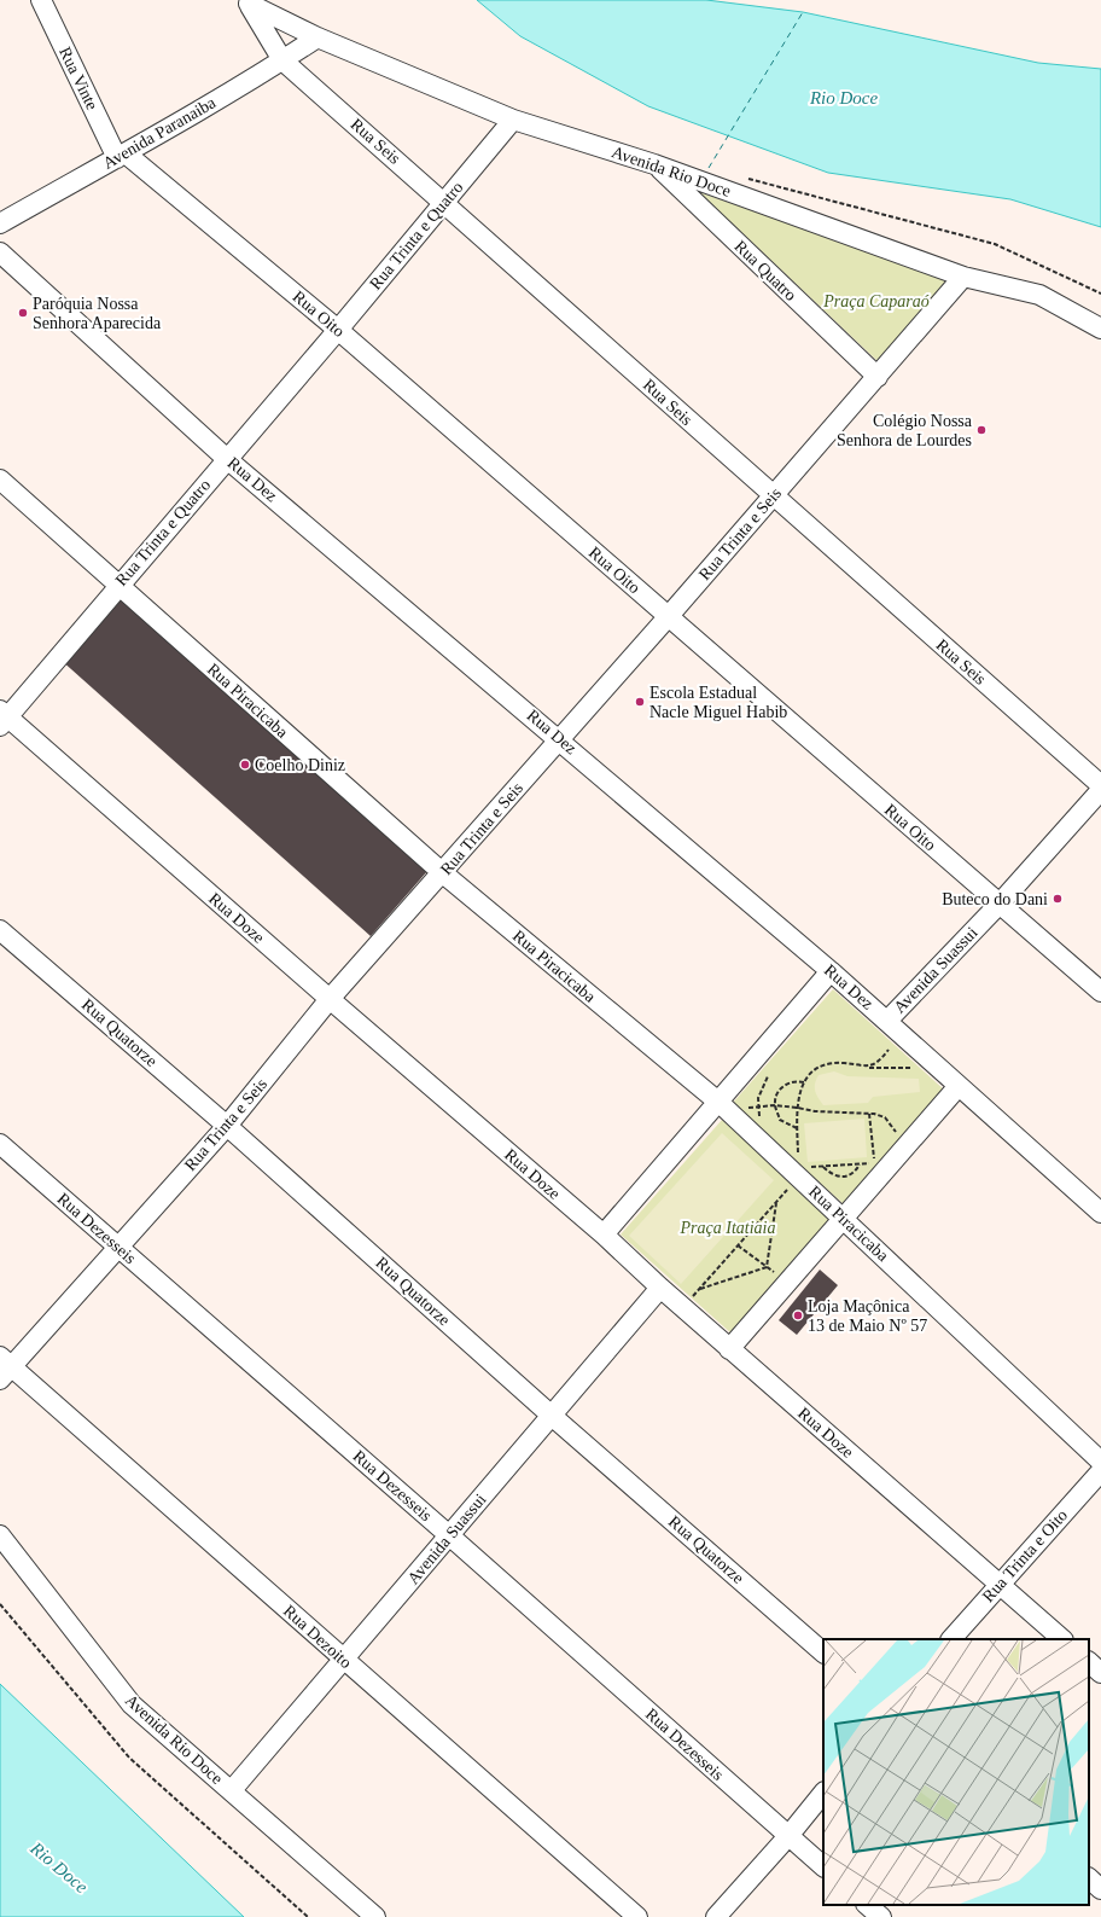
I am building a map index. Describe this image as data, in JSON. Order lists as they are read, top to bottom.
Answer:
{
  "streets": {
    "street": [
      "Rua Vinte",
      "Avenida Paranaiba",
      "Rua Seis",
      "Avenida Rio Doce",
      "Rua Trinta e Quatro",
      "Rua Quatro",
      "Rua Oito",
      "Rua Dez",
      "Rua Trinta e Seis",
      "Rua Piracicaba",
      "Rua Doze",
      "Avenida Suassui",
      "Rua Quatorze",
      "Rua Dezesseis",
      "Rua Trinta e Oito",
      "Rua Dezoito"
    ]
  },
  "crossings": [
    ["Rua Vinte", "Avenida Paranaiba"],
    ["Rua Vinte", "Rua Oito"],
    ["Avenida Paranaiba", "Rua Seis"],
    ["Avenida Paranaiba", "Avenida Rio Doce"],
    ["Avenida Paranaiba", "Rua Oito"],
    ["Rua Seis", "Avenida Rio Doce"],
    ["Rua Seis", "Rua Trinta e Quatro"],
    ["Rua Seis", "Rua Trinta e Seis"],
    ["Avenida Rio Doce", "Rua Trinta e Quatro"],
    ["Avenida Rio Doce", "Rua Quatro"],
    ["Avenida Rio Doce", "Rua Trinta e Seis"],
    ["Avenida Rio Doce", "Avenida Suassui"],
    ["Rua Trinta e Quatro", "Rua Oito"],
    ["Rua Trinta e Quatro", "Rua Dez"],
    ["Rua Trinta e Quatro", "Rua Piracicaba"],
    ["Rua Trinta e Quatro", "Rua Doze"],
    ["Rua Quatro", "Rua Trinta e Seis"],
    ["Rua Oito", "Rua Trinta e Seis"],
    ["Rua Oito", "Avenida Suassui"],
    ["Rua Dez", "Rua Trinta e Seis"],
    ["Rua Dez", "Avenida Suassui"],
    ["Rua Trinta e Seis", "Rua Piracicaba"],
    ["Rua Trinta e Seis", "Rua Doze"],
    ["Rua Trinta e Seis", "Rua Quatorze"],
    ["Rua Trinta e Seis", "Rua Dezesseis"],
    ["Rua Trinta e Seis", "Rua Dezoito"],
    ["Rua Doze", "Avenida Suassui"],
    ["Rua Doze", "Rua Trinta e Oito"],
    ["Avenida Suassui", "Rua Quatorze"],
    ["Avenida Suassui", "Rua Dezesseis"],
    ["Avenida Suassui", "Rua Dezoito"]
  ],
  "water": ["Rio Doce"],
  "parks": ["Praça Caparaó", "Praça Itatiaia"],
  "places": [
    "Paróquia Nossa Senhora Aparecida",
    "Colégio Nossa Senhora de Lourdes",
    "Escola Estadual Nacle Miguel Habib",
    "Coelho Diniz",
    "Buteco do Dani",
    "Loja Maçônica 13 de Maio Nº 57"
  ]
}
